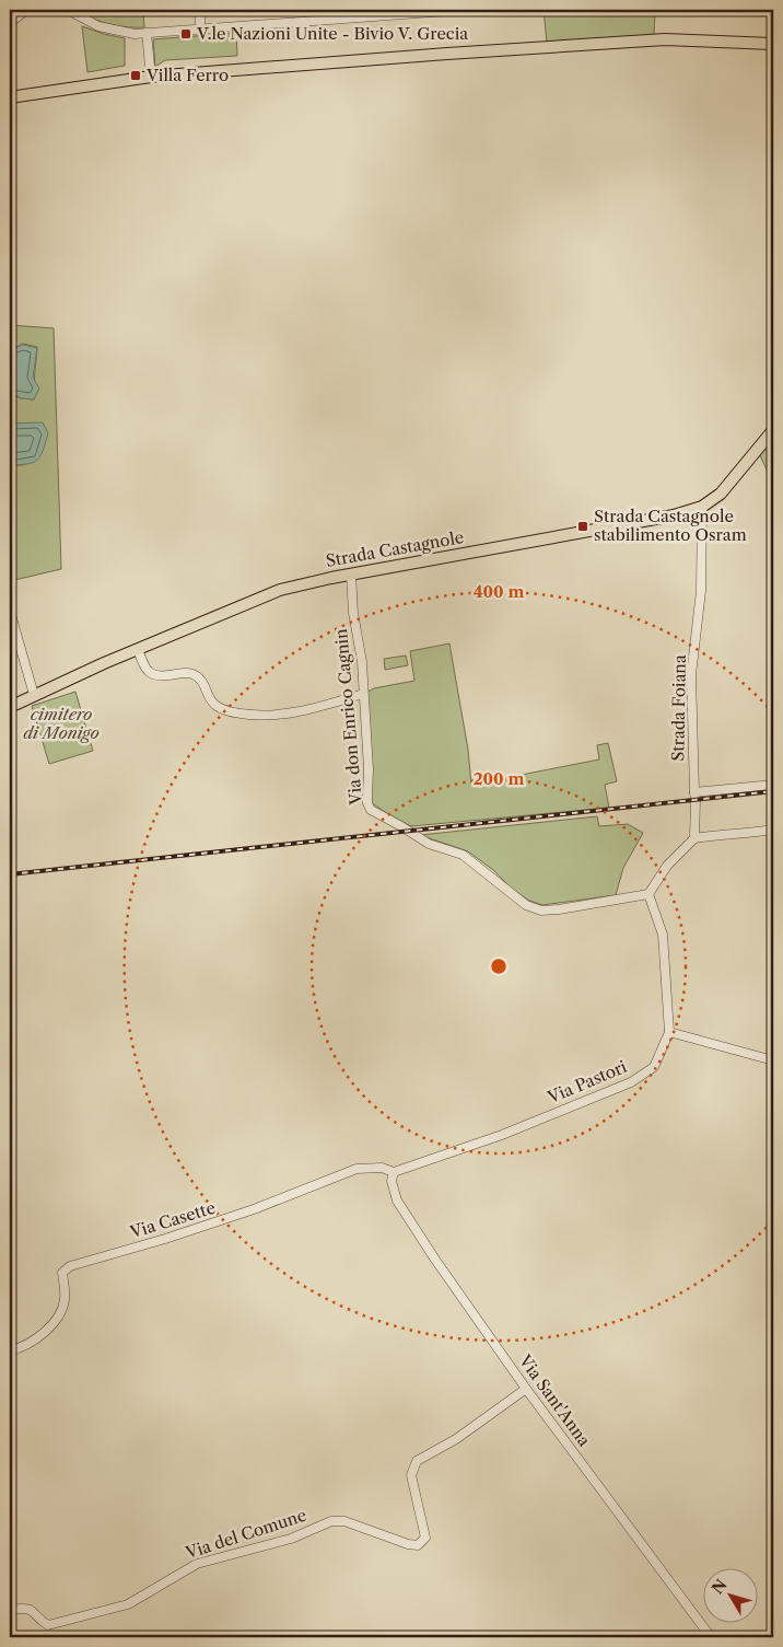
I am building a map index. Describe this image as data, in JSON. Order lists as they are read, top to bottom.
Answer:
{
  "streets": {
    "main road": ["Strada Castagnole"],
    "street": [
      "Strada Foiana",
      "Via don Enrico Cagnin",
      "Via Pastori",
      "Via Casette",
      "Via Sant'Anna",
      "Via del Comune"
    ]
  },
  "crossings": [
    ["Strada Castagnole", "Strada Foiana"],
    ["Strada Castagnole", "Via don Enrico Cagnin"],
    ["Via don Enrico Cagnin", "Via Pastori"],
    ["Via Pastori", "Via Casette"],
    ["Via Pastori", "Via Sant'Anna"],
    ["Via Casette", "Via Sant'Anna"],
    ["Via Sant'Anna", "Via del Comune"]
  ],
  "parks": ["cimitero di Monigo"],
  "places": {
    "transit": ["V.le Nazioni Unite - Bivio V. Grecia", "Villa Ferro", "Strada Castagnole stabilimento Osram"]
  },
  "north": "top left",
  "rings": ["400 m", "200 m"]
}
